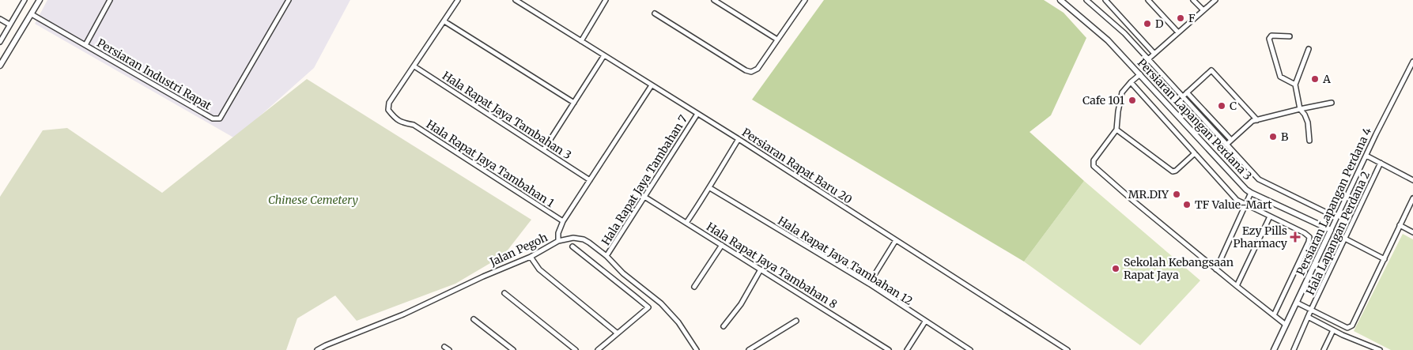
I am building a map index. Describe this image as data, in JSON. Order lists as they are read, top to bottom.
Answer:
{
  "streets": {
    "street": [
      "Persiaran Industri Rapat",
      "Hala Rapat Jaya Tambahan 3",
      "Persiaran Lapangan Perdana 3",
      "Hala Rapat Jaya Tambahan 1",
      "Persiaran Rapat Baru 20",
      "Hala Rapat Jaya Tambahan 7",
      "Persiaran Lapangan Perdana 4",
      "Hala Lapangan Perdana 2",
      "Jalan Pegoh",
      "Hala Rapat Jaya Tambahan 12",
      "Hala Rapat Jaya Tambahan 8"
    ]
  },
  "crossings": [
    ["Hala Rapat Jaya Tambahan 3", "Hala Rapat Jaya Tambahan 1"],
    ["Persiaran Lapangan Perdana 3", "Persiaran Lapangan Perdana 4"],
    ["Persiaran Rapat Baru 20", "Hala Rapat Jaya Tambahan 7"],
    ["Hala Rapat Jaya Tambahan 7", "Jalan Pegoh"],
    ["Hala Rapat Jaya Tambahan 7", "Hala Rapat Jaya Tambahan 8"]
  ],
  "parks": ["Chinese Cemetery"],
  "places": {
    "other": [
      "F",
      "D",
      "A",
      "Cafe 101",
      "C",
      "B",
      "MR.DIY",
      "TF Value-Mart",
      "Sekolah Kebangsaan Rapat Jaya"
    ],
    "health": ["Ezy Pills Pharmacy"]
  }
}
